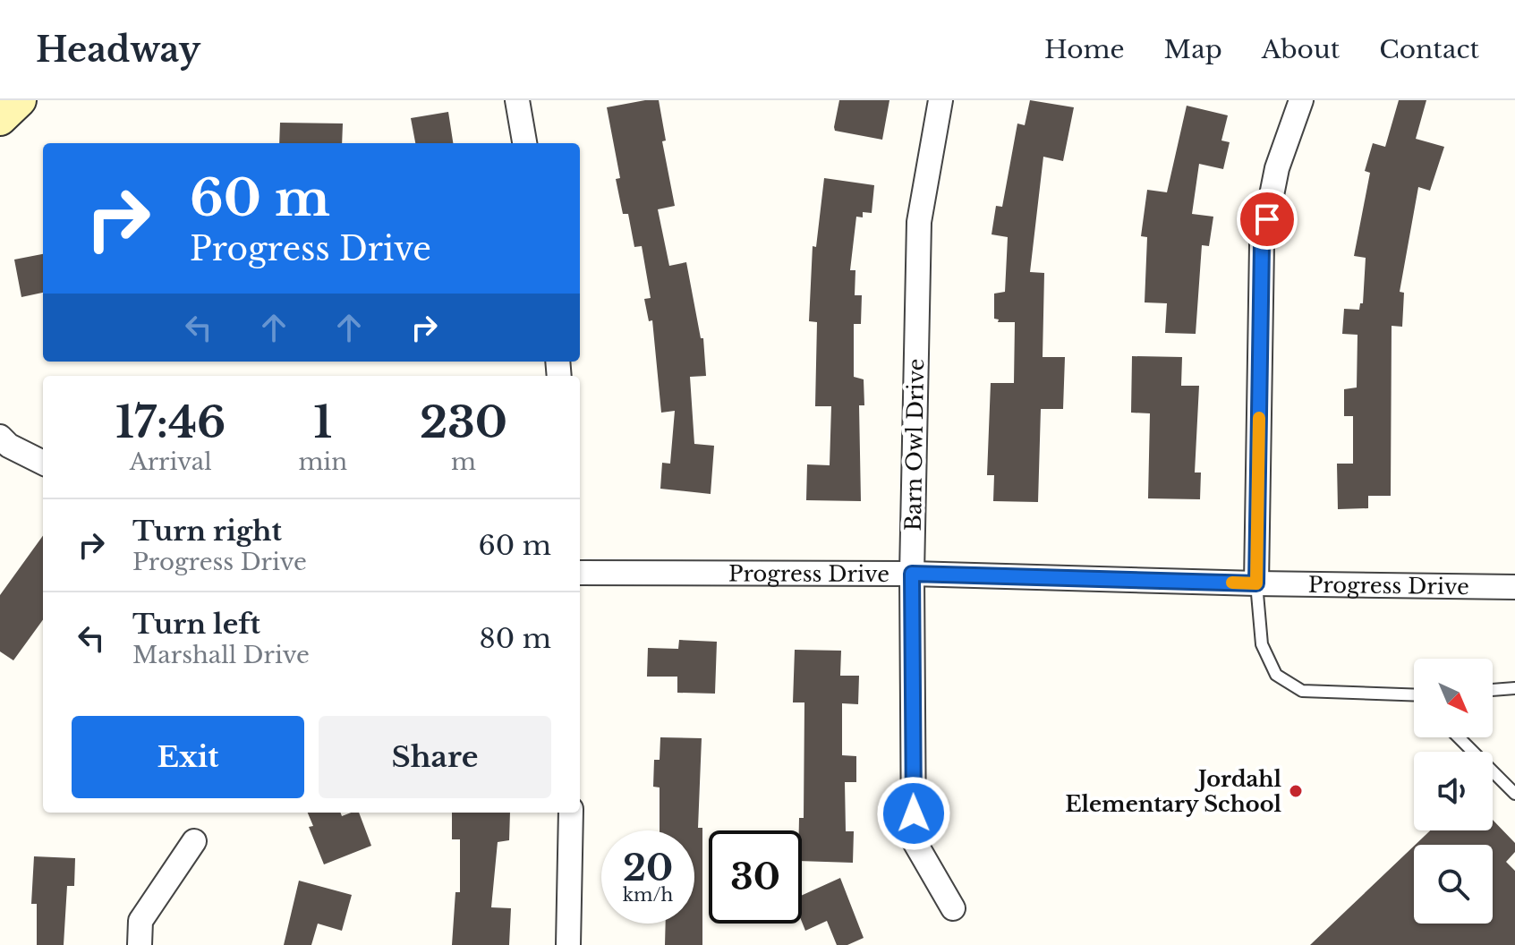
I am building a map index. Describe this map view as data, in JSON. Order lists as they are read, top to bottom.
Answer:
{
  "streets": {
    "street": ["Barn Owl Drive", "Progress Drive"]
  },
  "crossings": [
    ["Barn Owl Drive", "Progress Drive"]
  ],
  "places": ["Jordahl Elementary School"],
  "north": "bottom right",
  "page": {
    "header": "Headway",
    "nav": [
      "Home",
      "Map",
      "About",
      "Contact"
    ],
    "turn": ["60 m", "Progress Drive"],
    "eta": [
      "17:46",
      "Arrival",
      "1",
      "min",
      "230",
      "m"
    ],
    "list": [
      {
        "name": "Turn right",
        "note": "Progress Drive",
        "value": "60 m"
      },
      {
        "name": "Turn left",
        "note": "Marshall Drive",
        "value": "80 m"
      }
    ],
    "buttons": ["Exit", "Share"],
    "speed": "20 km/h",
    "limit": "30"
  }
}
